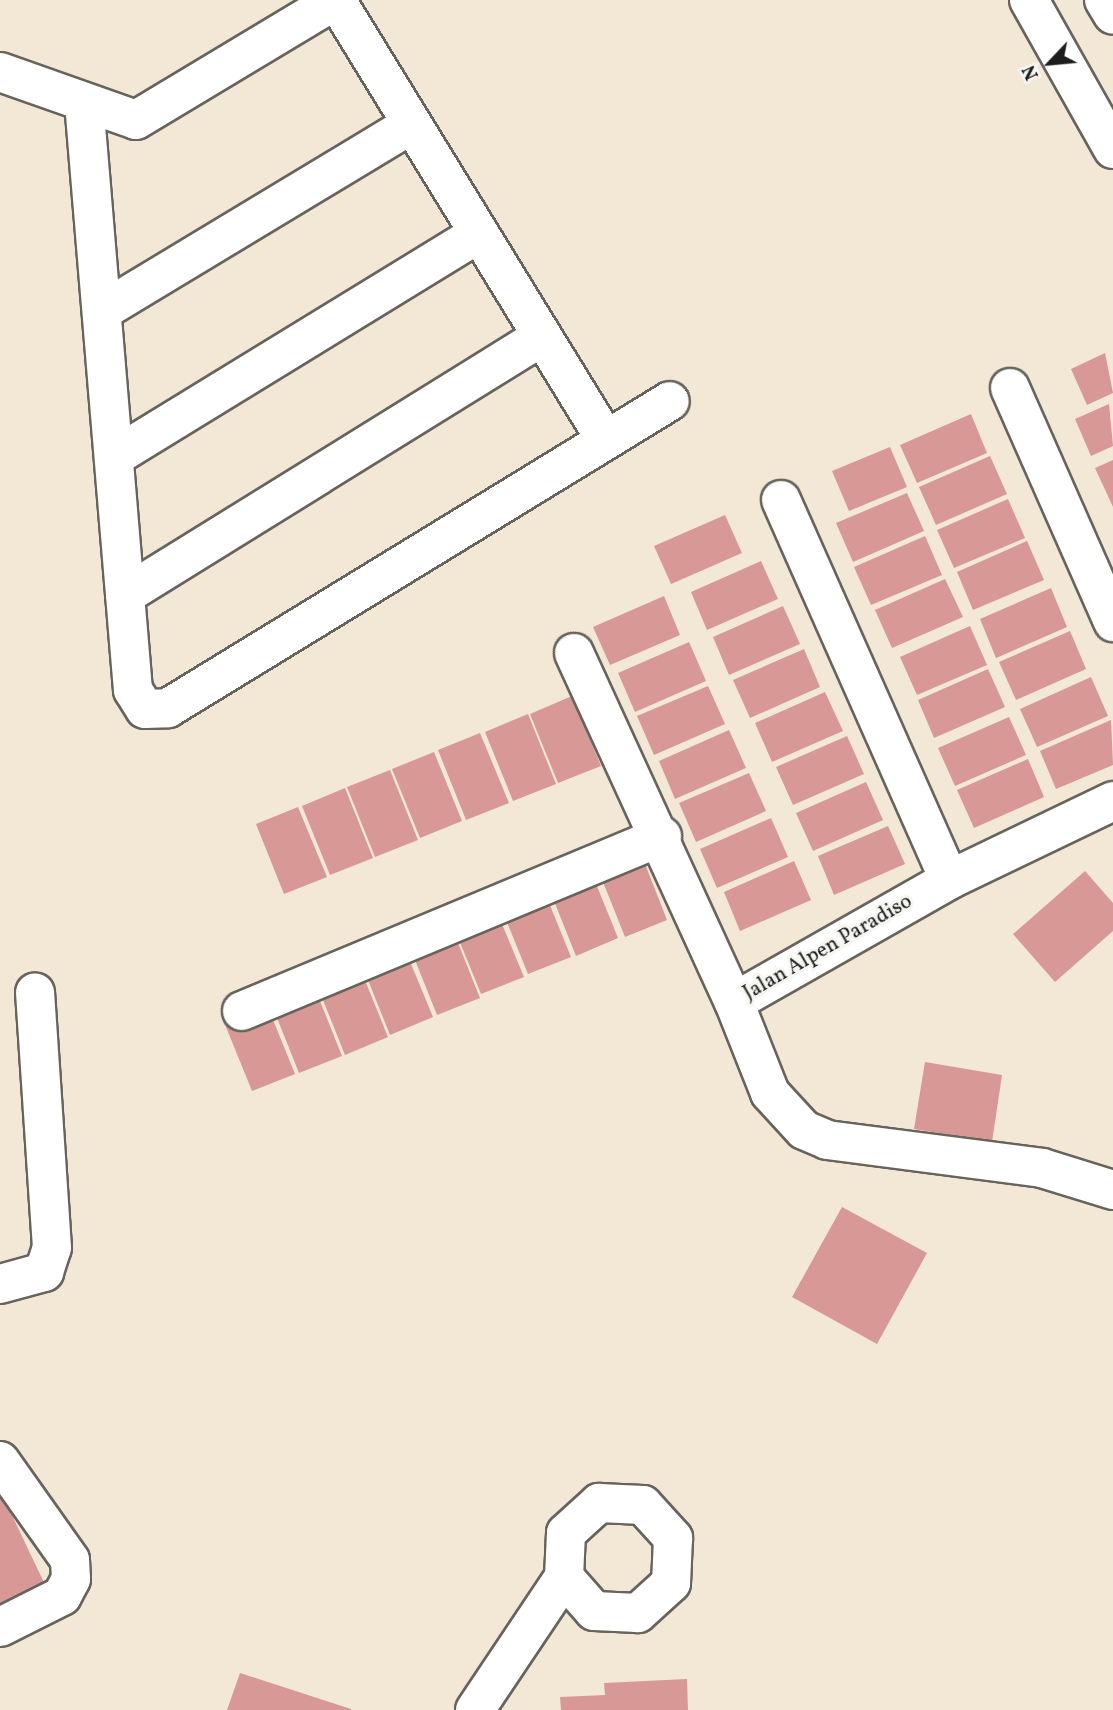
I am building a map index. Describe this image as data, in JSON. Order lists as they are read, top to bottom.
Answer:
{
  "streets": {
    "street": ["Jalan Alpen Paradiso"]
  },
  "north": "bottom left"
}
